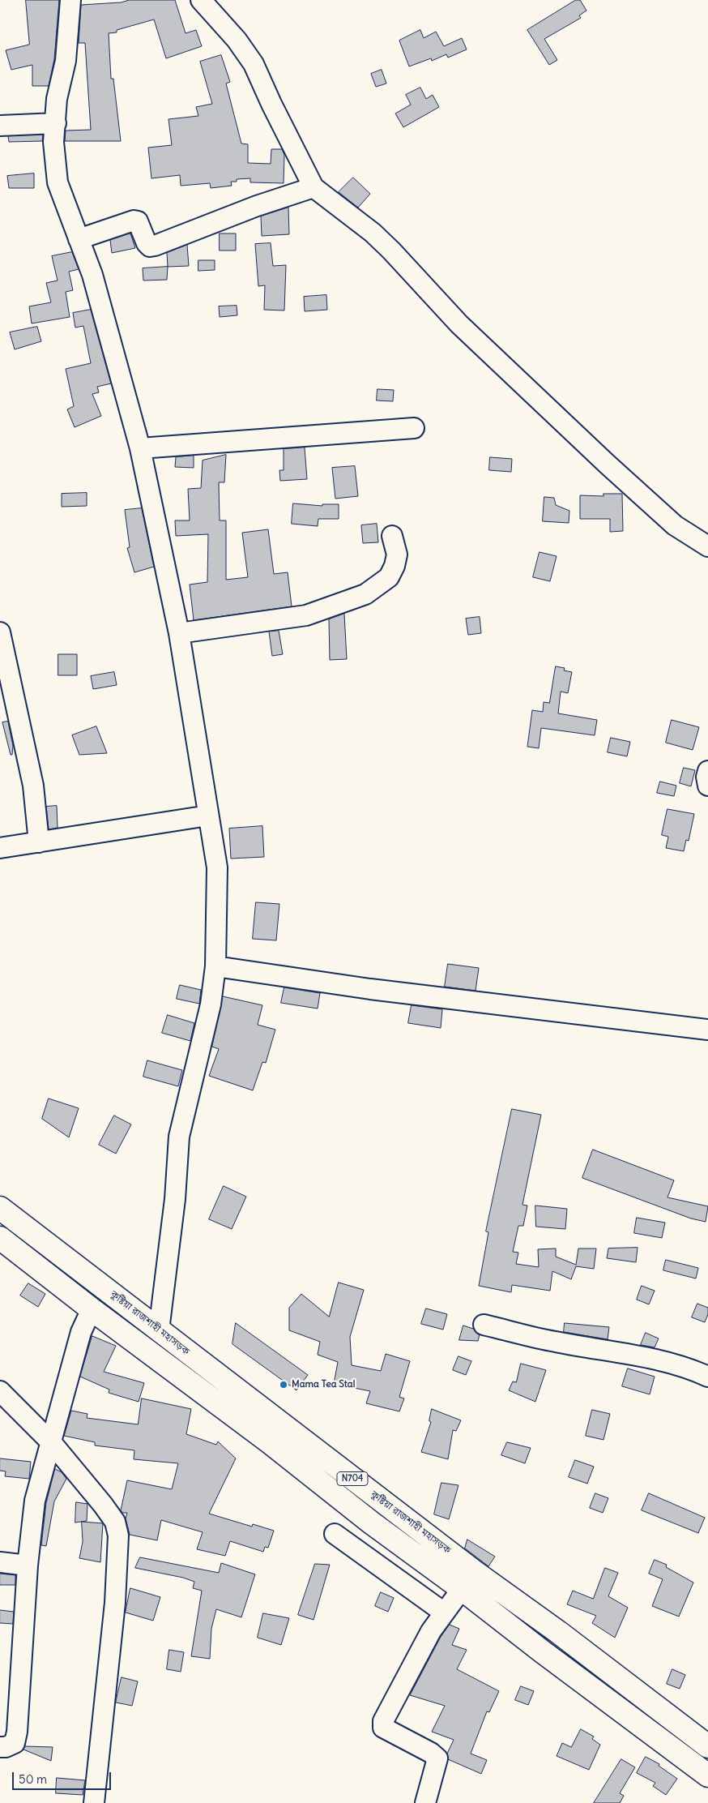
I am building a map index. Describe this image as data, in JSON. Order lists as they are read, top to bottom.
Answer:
{
  "streets": {
    "highway": ["কুষ্টিয়া রাজশাহী মহাসড়ক", "N704"]
  },
  "places": ["Mama Tea Stal"],
  "scale_bar": "50 m"
}
